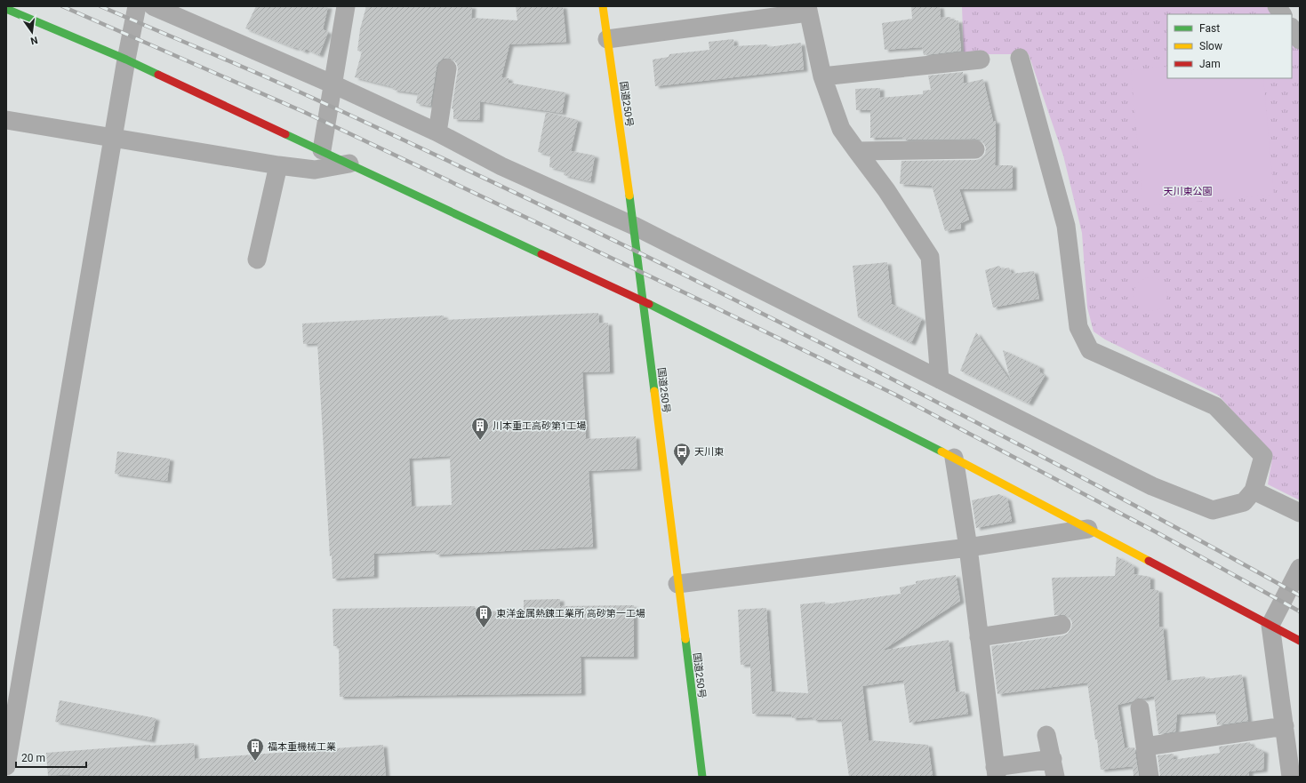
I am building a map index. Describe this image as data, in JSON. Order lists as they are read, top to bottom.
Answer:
{
  "streets": {
    "main road": ["国道250号"]
  },
  "parks": ["天川東公園"],
  "places": {
    "building": ["川本重工高砂第1工場", "東洋金属熱錬工業所 高砂第一工場", "福本重機械工業"],
    "bus stop": ["天川東"]
  },
  "legend": ["Fast", "Slow", "Jam"],
  "scale_bar": "20 m",
  "north": "bottom"
}
